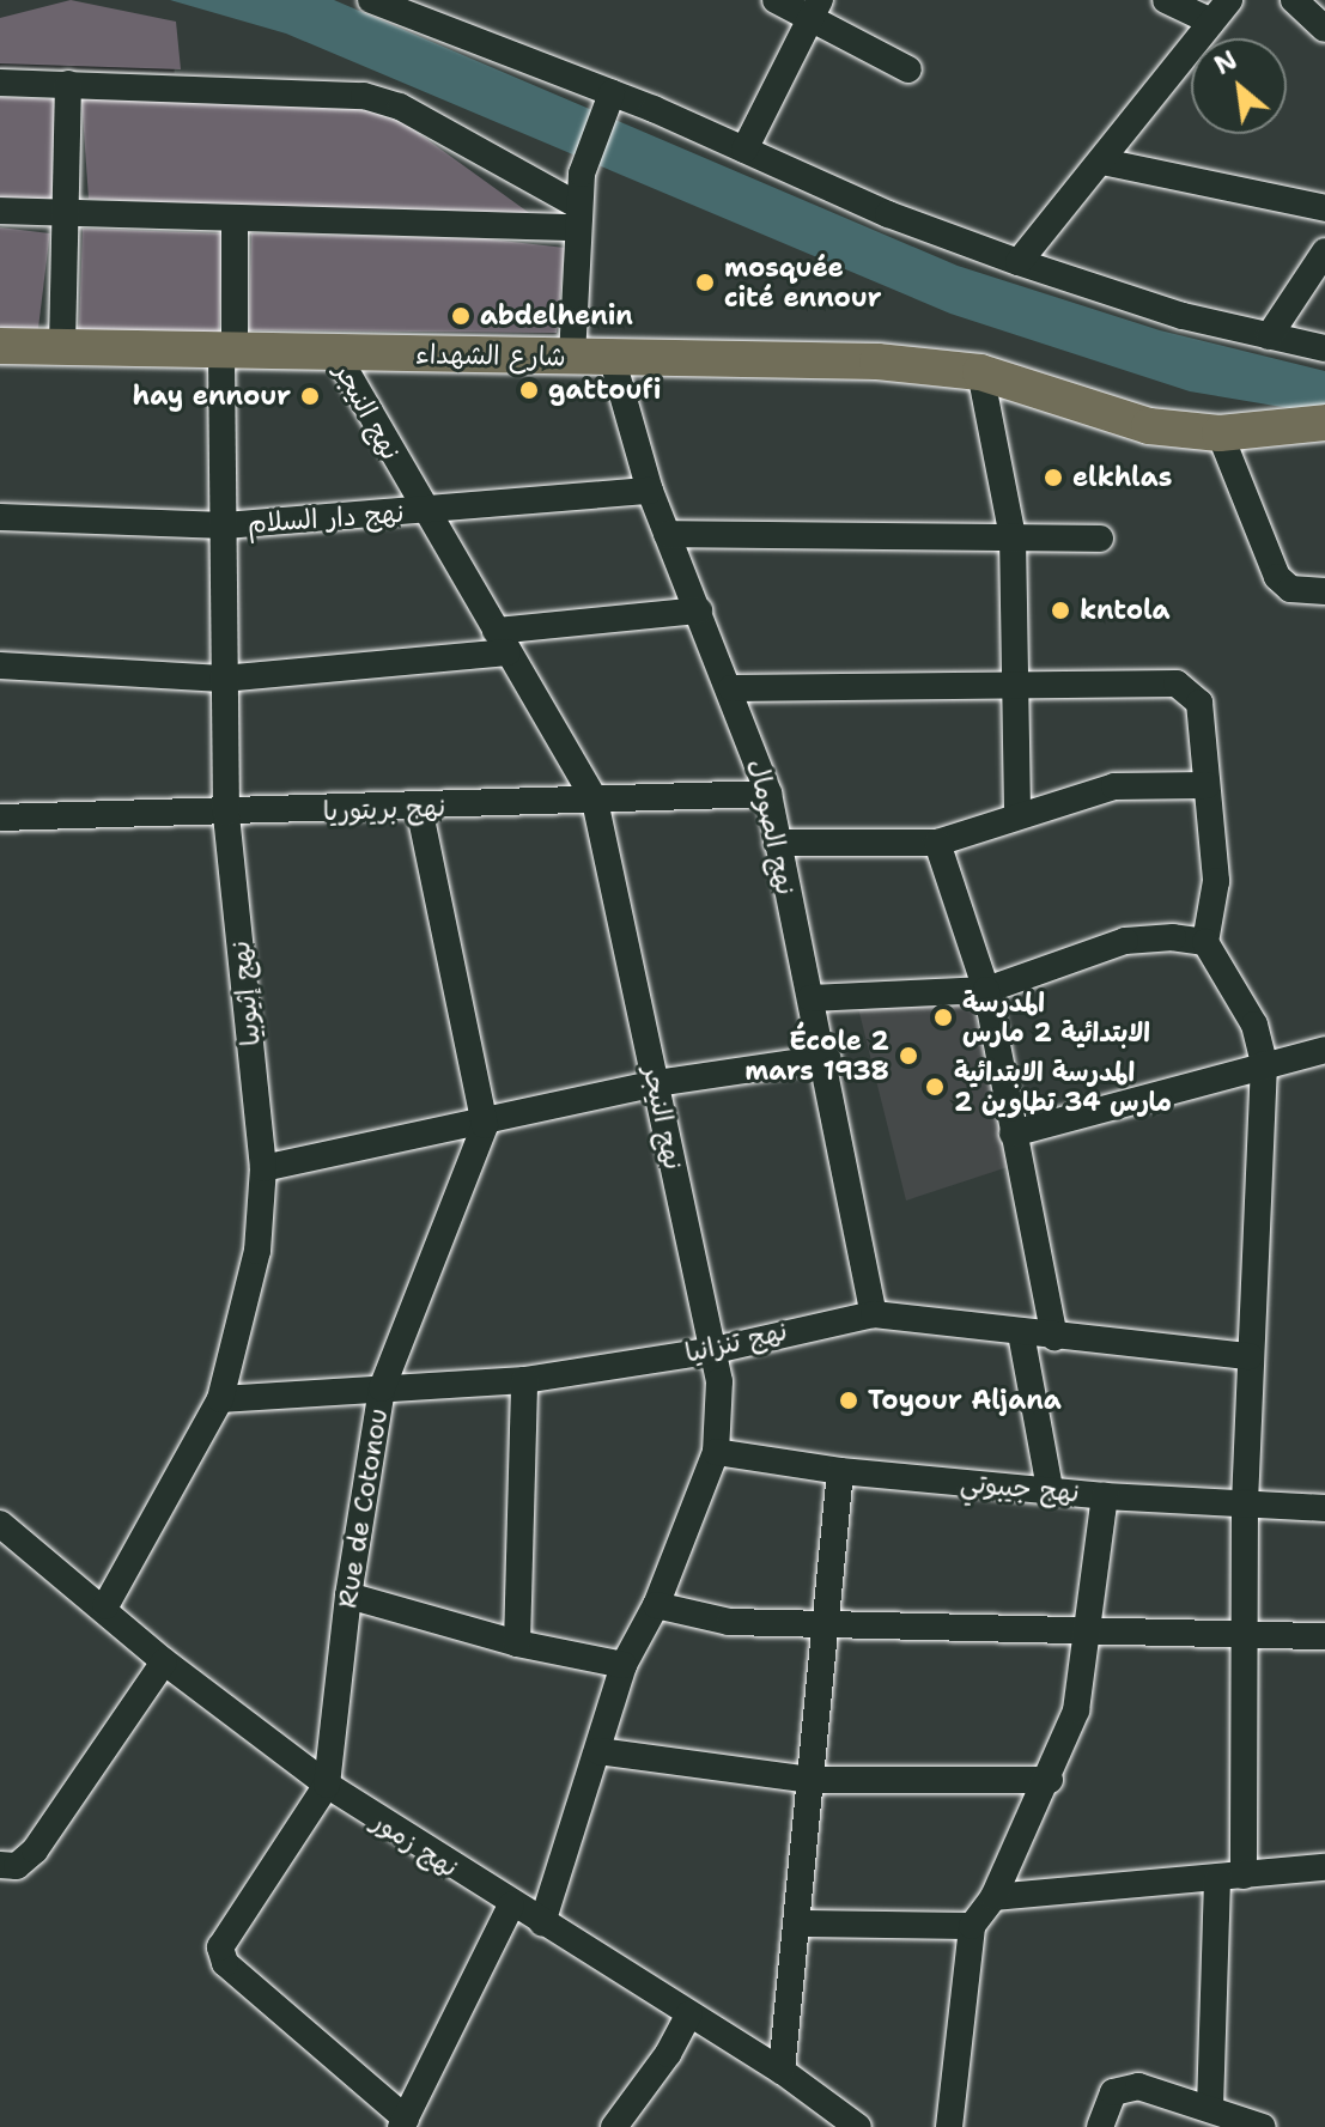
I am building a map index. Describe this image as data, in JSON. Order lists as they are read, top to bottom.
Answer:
{
  "streets": {
    "main road": ["شارع الشهداء"],
    "street": [
      "نهج النيجر",
      "نهج دار السلام",
      "نهج بريتوريا",
      "نهج الصومال",
      "نهج إثيوبيا",
      "نهج تنزانيا",
      "نهج جيبوتي",
      "Rue de Cotonou",
      "نهج زمور"
    ]
  },
  "crossings": [
    ["شارع الشهداء", "نهج النيجر"],
    ["شارع الشهداء", "نهج الصومال"],
    ["شارع الشهداء", "نهج إثيوبيا"],
    ["نهج النيجر", "نهج دار السلام"],
    ["نهج النيجر", "نهج بريتوريا"],
    ["نهج النيجر", "نهج تنزانيا"],
    ["نهج النيجر", "نهج جيبوتي"],
    ["نهج النيجر", "نهج زمور"],
    ["نهج دار السلام", "نهج الصومال"],
    ["نهج دار السلام", "نهج إثيوبيا"],
    ["نهج بريتوريا", "نهج الصومال"],
    ["نهج بريتوريا", "نهج إثيوبيا"],
    ["نهج الصومال", "نهج تنزانيا"],
    ["نهج إثيوبيا", "نهج تنزانيا"],
    ["نهج إثيوبيا", "نهج زمور"],
    ["نهج تنزانيا", "Rue de Cotonou"],
    ["Rue de Cotonou", "نهج زمور"]
  ],
  "places": [
    "mosquée cité ennour",
    "abdelhenin",
    "gattoufi",
    "hay ennour",
    "elkhlas",
    "kntola",
    "المدرسة الابتدائية 2 مارس",
    "École 2 mars 1938",
    "المدرسة الابتدائية 2 مارس 34 تطاوين",
    "Toyour Aljana"
  ],
  "north": "top left"
}
